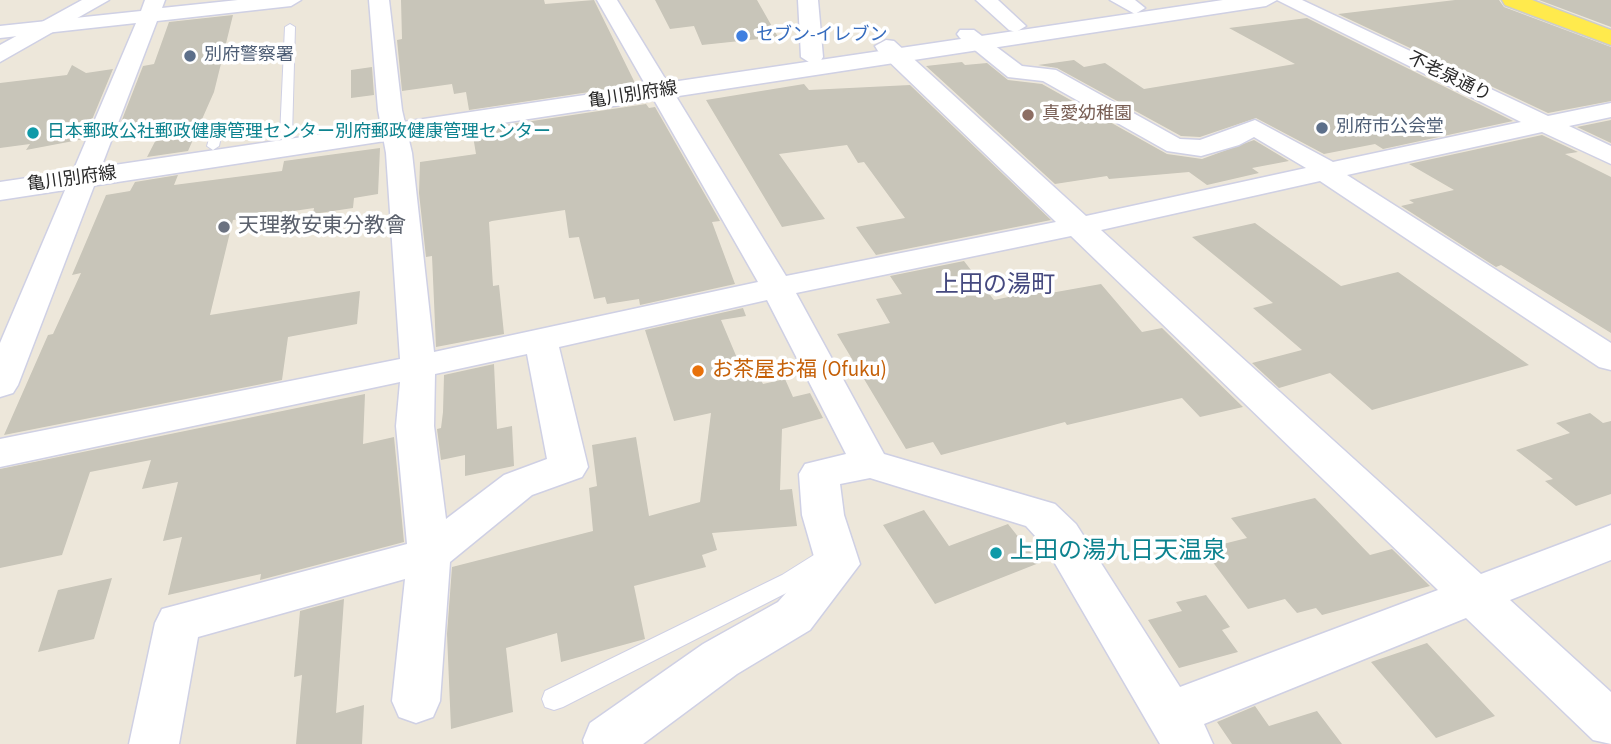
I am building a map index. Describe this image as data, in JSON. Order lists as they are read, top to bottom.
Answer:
{
  "streets": {
    "main road": ["亀川別府線"],
    "street": ["不老泉通り"]
  },
  "districts": ["上田の湯町"],
  "places": [
    "セブン-イレブン",
    "別府警察署",
    "真愛幼稚園",
    "別府市公会堂",
    "日本郵政公社郵政健康管理センター別府郵政健康管理センター",
    "天理教安東分教會",
    "お茶屋お福 (Ofuku)",
    "上田の湯九日天温泉"
  ]
}
